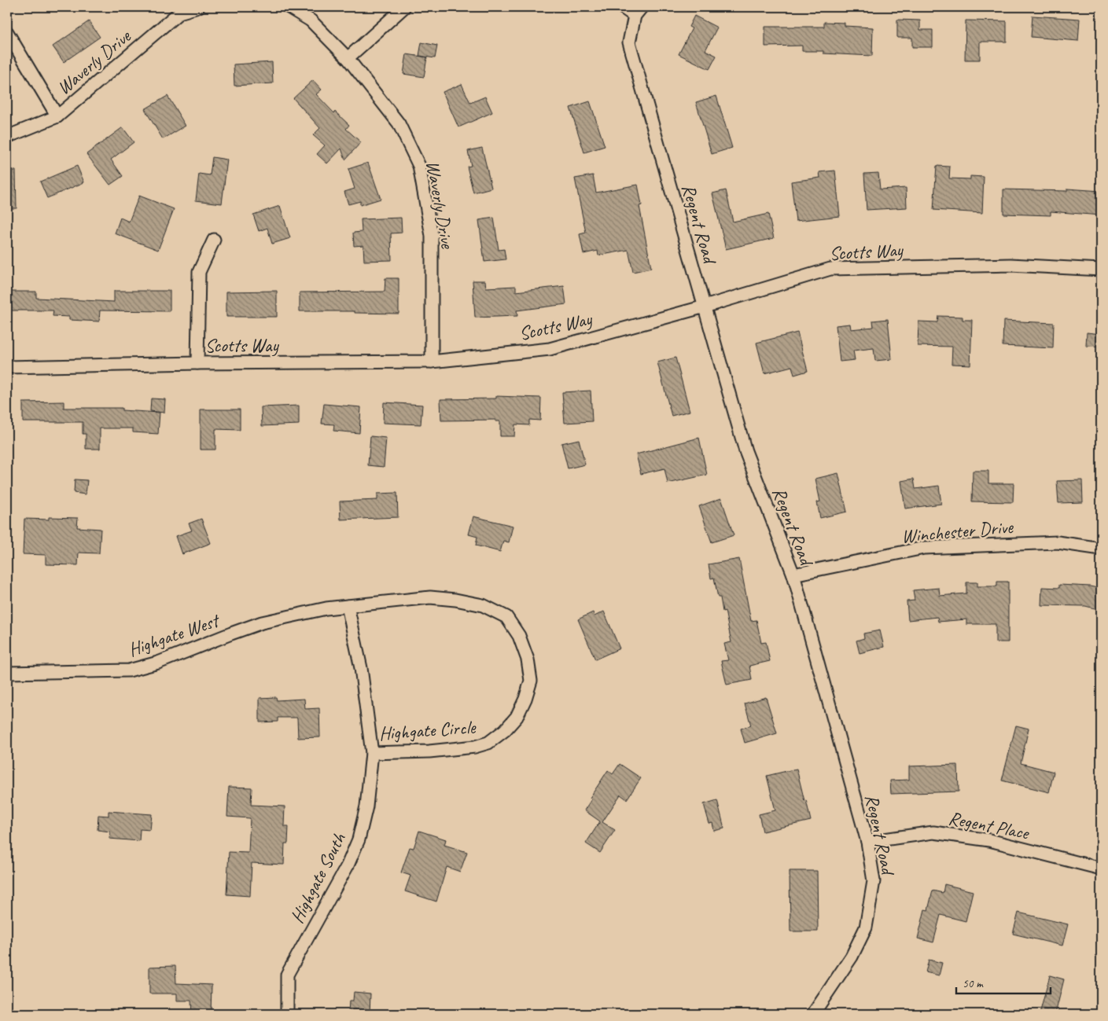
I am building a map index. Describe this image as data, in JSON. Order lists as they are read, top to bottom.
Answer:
{
  "streets": {
    "street": [
      "Waverly Drive",
      "Regent Road",
      "Scotts Way",
      "Winchester Drive",
      "Highgate West",
      "Highgate Circle",
      "Regent Place",
      "Highgate South"
    ]
  },
  "crossings": [
    ["Waverly Drive", "Scotts Way"],
    ["Regent Road", "Scotts Way"],
    ["Regent Road", "Winchester Drive"],
    ["Regent Road", "Regent Place"],
    ["Highgate West", "Highgate Circle"],
    ["Highgate Circle", "Highgate South"]
  ],
  "scale_bar": "50 m"
}
